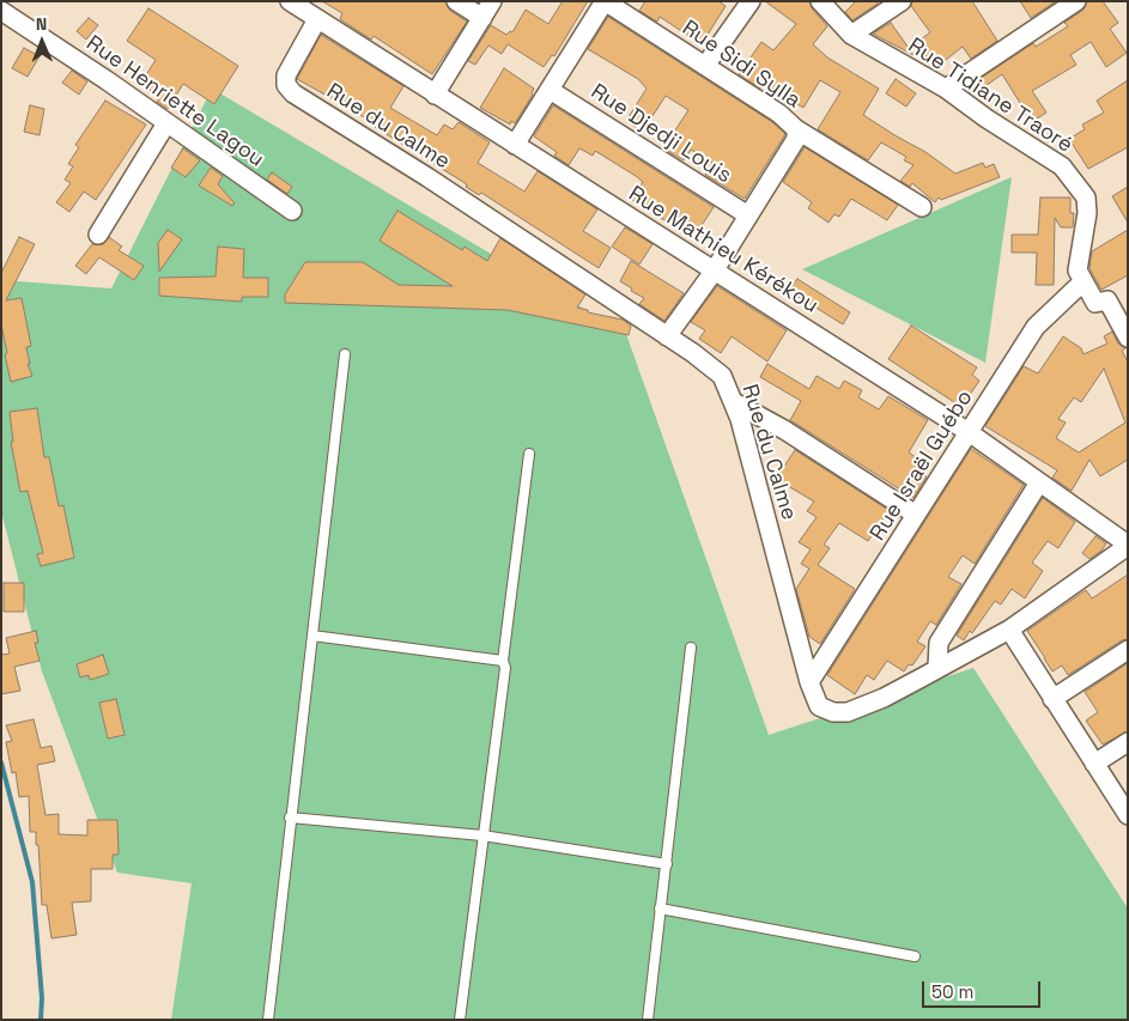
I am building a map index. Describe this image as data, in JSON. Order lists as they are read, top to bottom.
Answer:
{
  "streets": {
    "street": [
      "Rue Sidi Sylla",
      "Rue Tidiane Traoré",
      "Rue Henriette Lagou",
      "Rue du Calme",
      "Rue Djedji Louis",
      "Rue Mathieu Kérékou",
      "Rue Israël Guébo"
    ]
  },
  "crossings": [
    ["Rue Sidi Sylla", "Rue du Calme"],
    ["Rue Sidi Sylla", "Rue Djedji Louis"],
    ["Rue Sidi Sylla", "Rue Mathieu Kérékou"],
    ["Rue Tidiane Traoré", "Rue Israël Guébo"],
    ["Rue du Calme", "Rue Mathieu Kérékou"],
    ["Rue du Calme", "Rue Israël Guébo"],
    ["Rue Mathieu Kérékou", "Rue Israël Guébo"]
  ],
  "scale_bar": "50 m",
  "north": "top"
}
